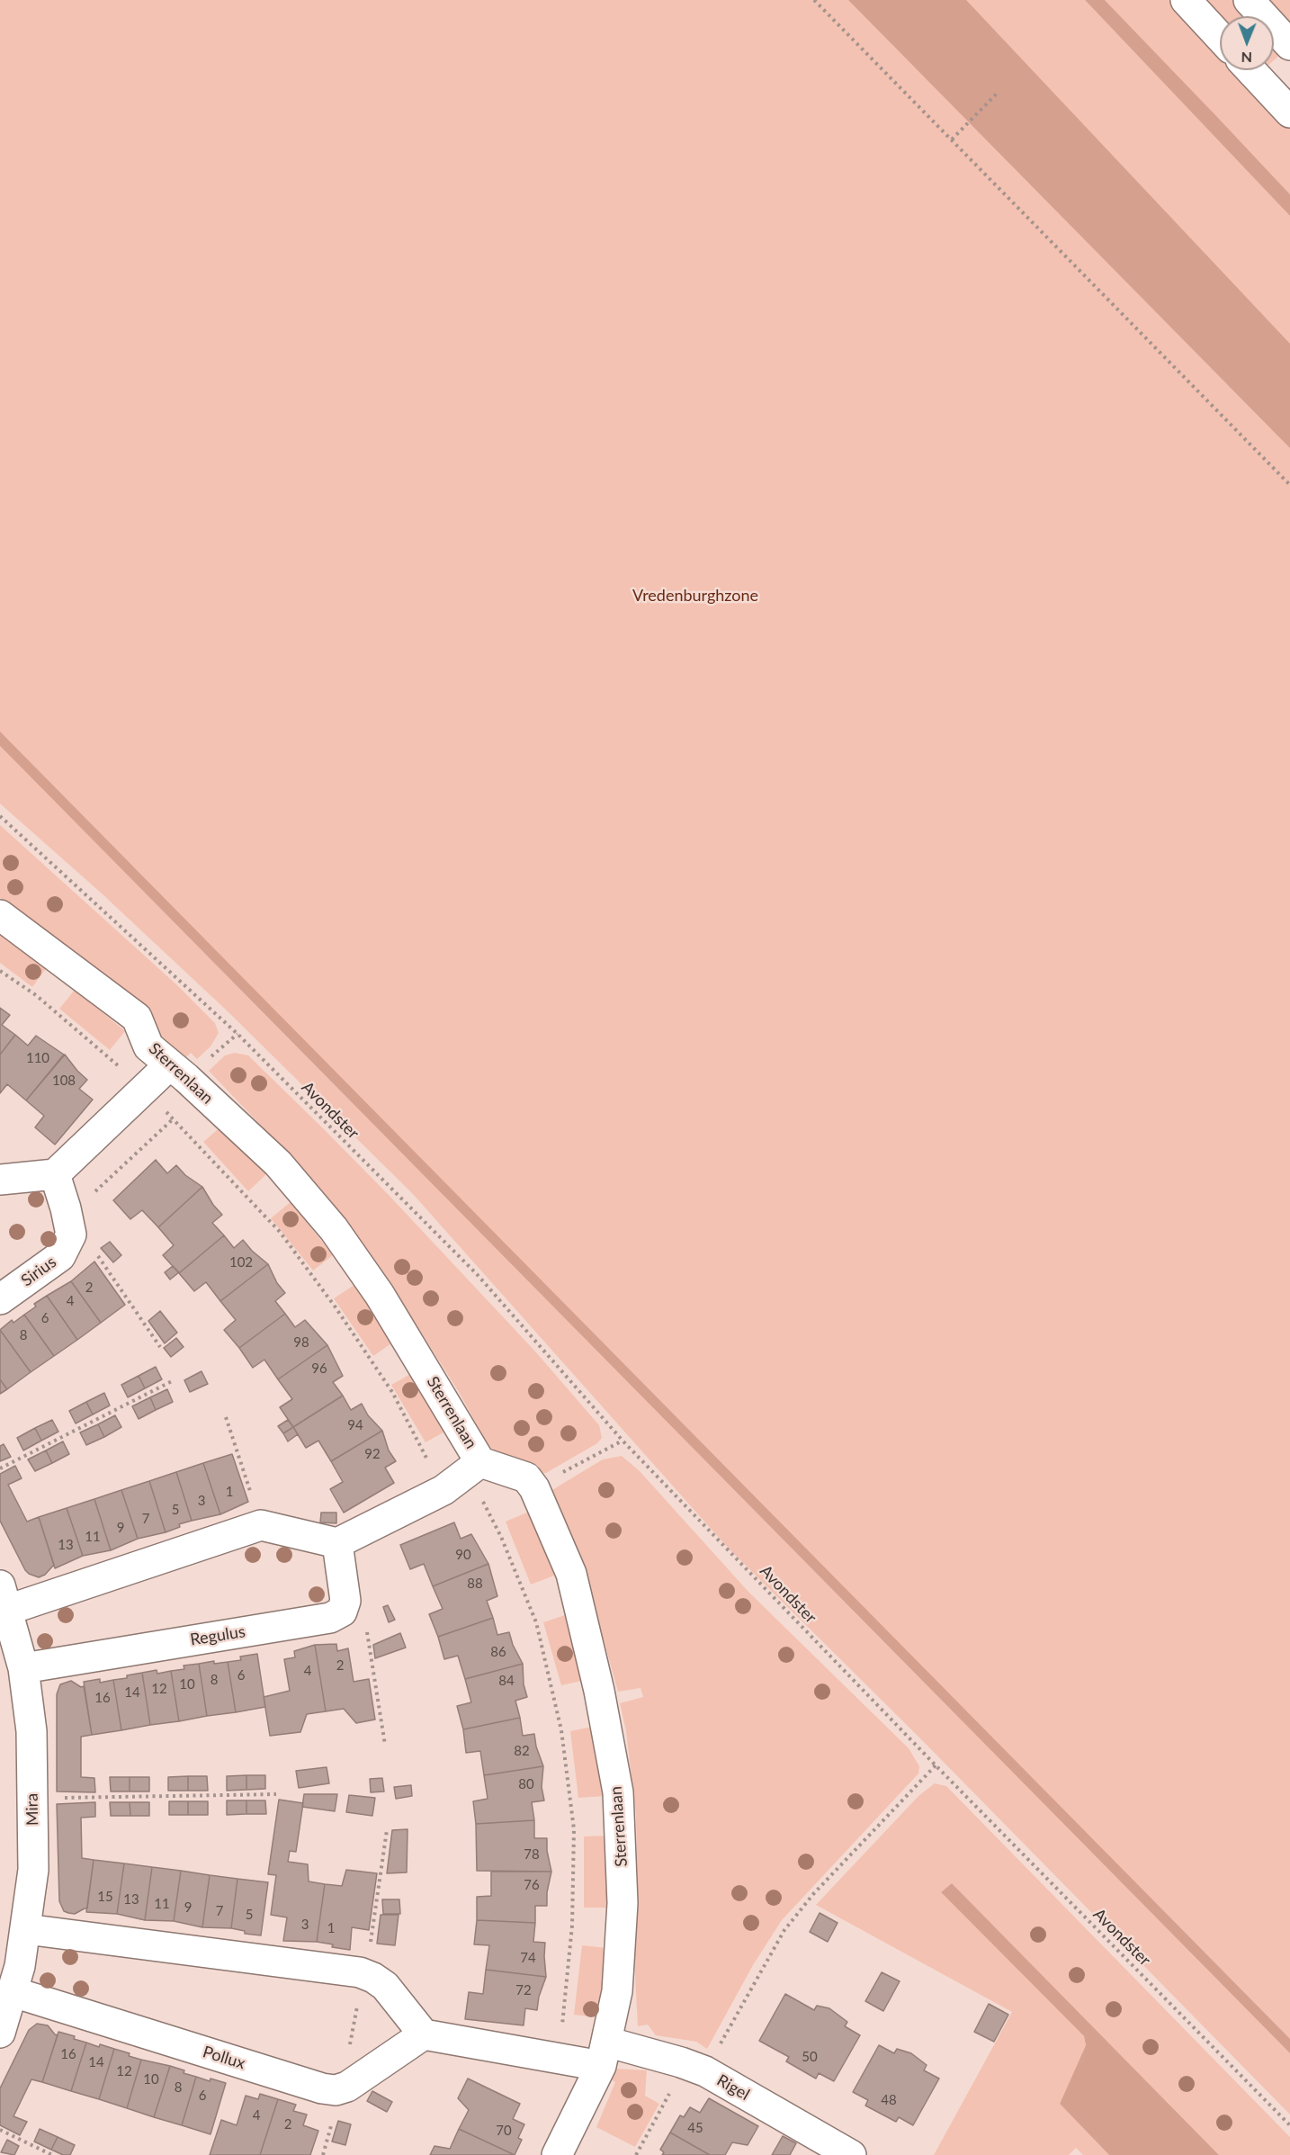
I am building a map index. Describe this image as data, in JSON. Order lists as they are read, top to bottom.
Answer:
{
  "streets": {
    "street": [
      "Sterrenlaan",
      "Sirius",
      "Regulus",
      "Mira",
      "Pollux",
      "Rigel"
    ],
    "path": ["Avondster"]
  },
  "crossings": [
    ["Sterrenlaan", "Rigel"],
    ["Regulus", "Mira"],
    ["Mira", "Pollux"]
  ],
  "parks": ["Vredenburghzone"],
  "house_numbers": [
    "110",
    "108",
    "102",
    "2",
    "4",
    "6",
    "8",
    "98",
    "96",
    "94",
    "92",
    "1",
    "3",
    "5",
    "7",
    "9",
    "11",
    "13",
    "90",
    "88",
    "86",
    "2",
    "4",
    "6",
    "8",
    "84",
    "10",
    "12",
    "14",
    "16",
    "82",
    "80",
    "78",
    "76",
    "15",
    "13",
    "11",
    "9",
    "7",
    "5",
    "3",
    "1",
    "74",
    "72",
    "16",
    "50",
    "14",
    "12",
    "10",
    "8",
    "6",
    "48",
    "4",
    "2",
    "45",
    "70"
  ],
  "north": "bottom"
}
